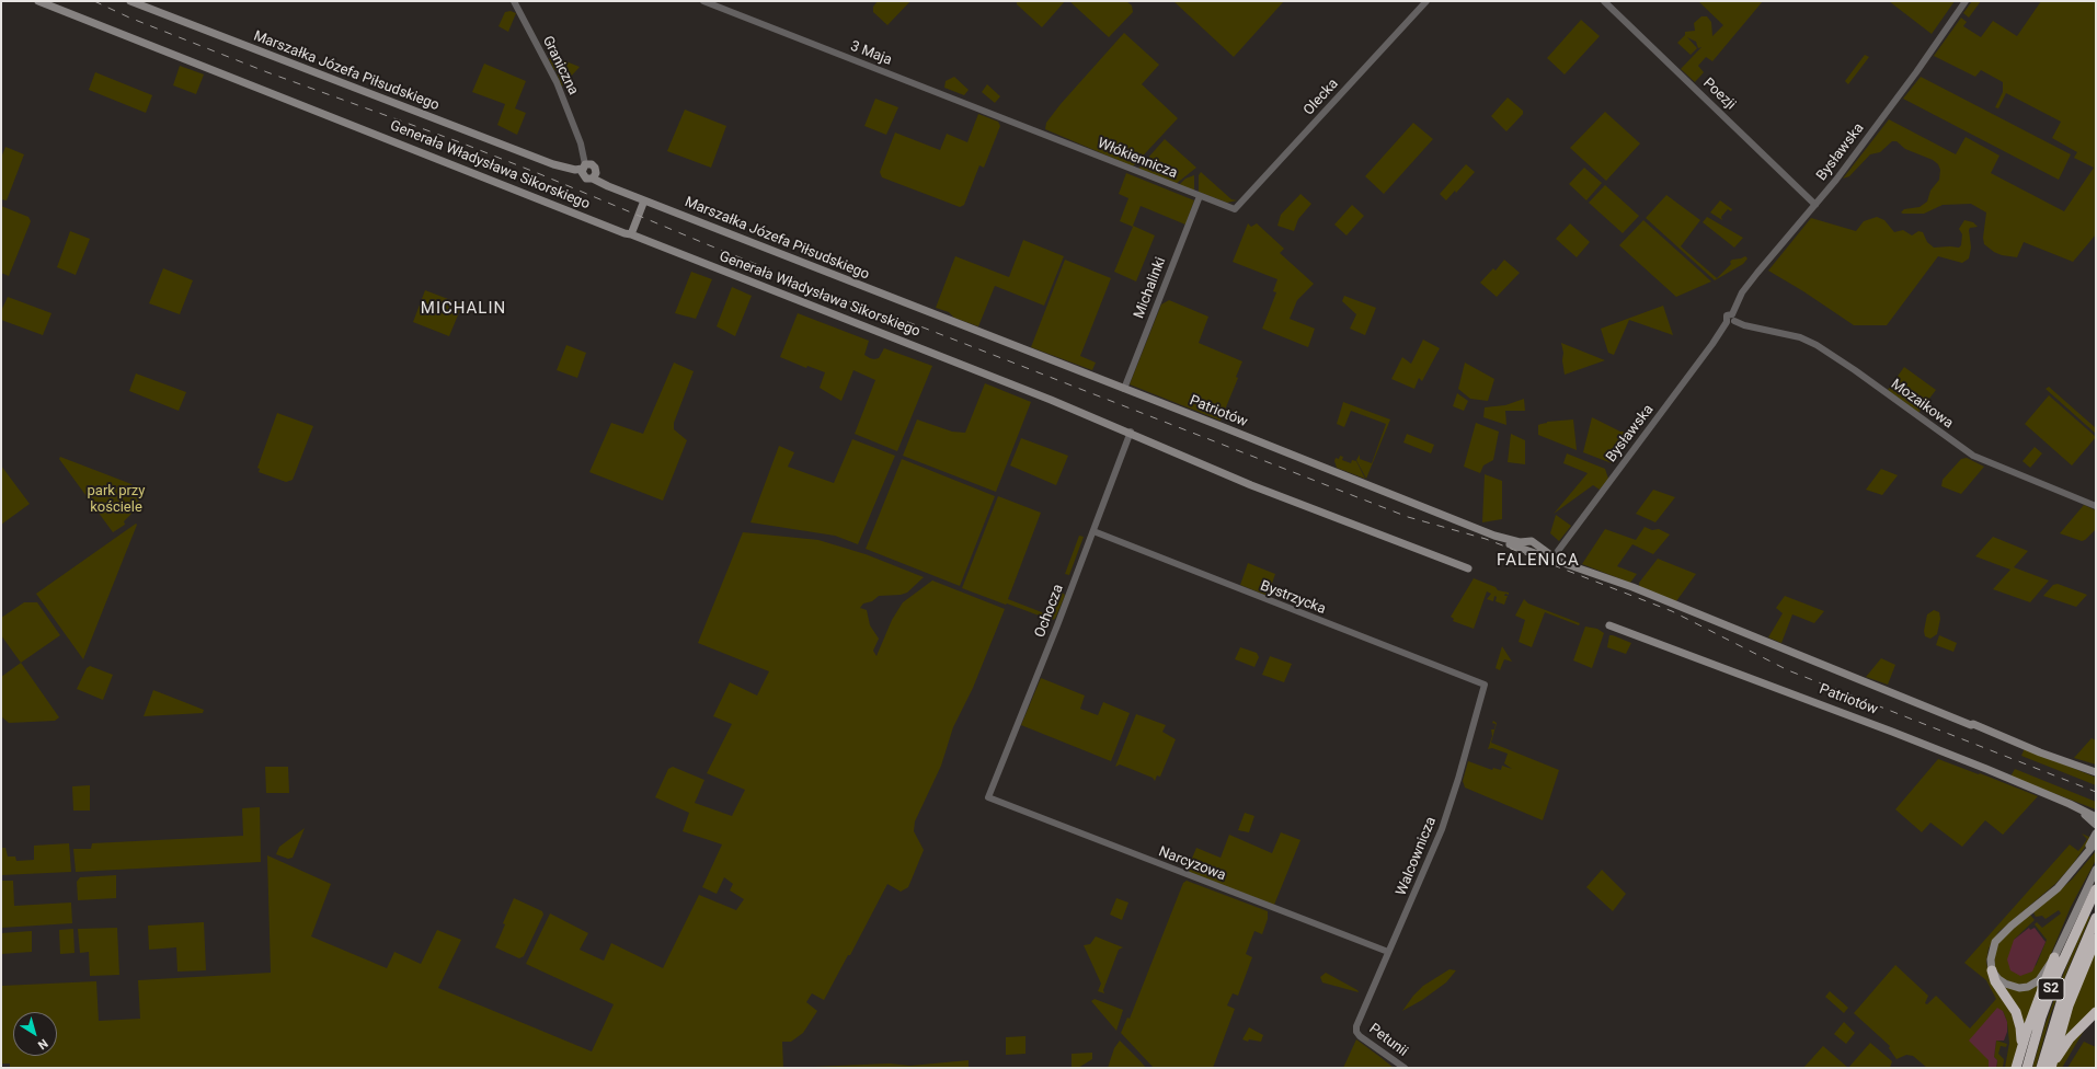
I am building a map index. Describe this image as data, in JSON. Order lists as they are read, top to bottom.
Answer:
{
  "streets": {
    "highway": ["S2"],
    "main road": ["Marszałka Józefa Piłsudskiego", "Generała Władysława Sikorskiego", "Patriotów"],
    "street": [
      "3 Maja",
      "Graniczna",
      "Poezji",
      "Olecka",
      "Bysławska",
      "Włókiennicza",
      "Michalinki",
      "Mozaikowa",
      "Bystrzycka",
      "Ochocza",
      "Walcownicza",
      "Narcyzowa",
      "Petunii"
    ]
  },
  "crossings": [
    ["3 Maja", "Włókiennicza"],
    ["Graniczna", "Marszałka Józefa Piłsudskiego"],
    ["Marszałka Józefa Piłsudskiego", "Patriotów"],
    ["Poezji", "Bysławska"],
    ["Olecka", "Włókiennicza"],
    ["Bysławska", "Mozaikowa"],
    ["Bysławska", "Patriotów"],
    ["Włókiennicza", "Michalinki"],
    ["Generała Władysława Sikorskiego", "Ochocza"],
    ["Michalinki", "Patriotów"],
    ["Bystrzycka", "Ochocza"],
    ["Bystrzycka", "Walcownicza"],
    ["Ochocza", "Narcyzowa"],
    ["Walcownicza", "Narcyzowa"],
    ["Walcownicza", "Petunii"]
  ],
  "districts": ["MICHALIN", "FALENICA"],
  "parks": ["park przy kościele"],
  "north": "bottom right"
}
